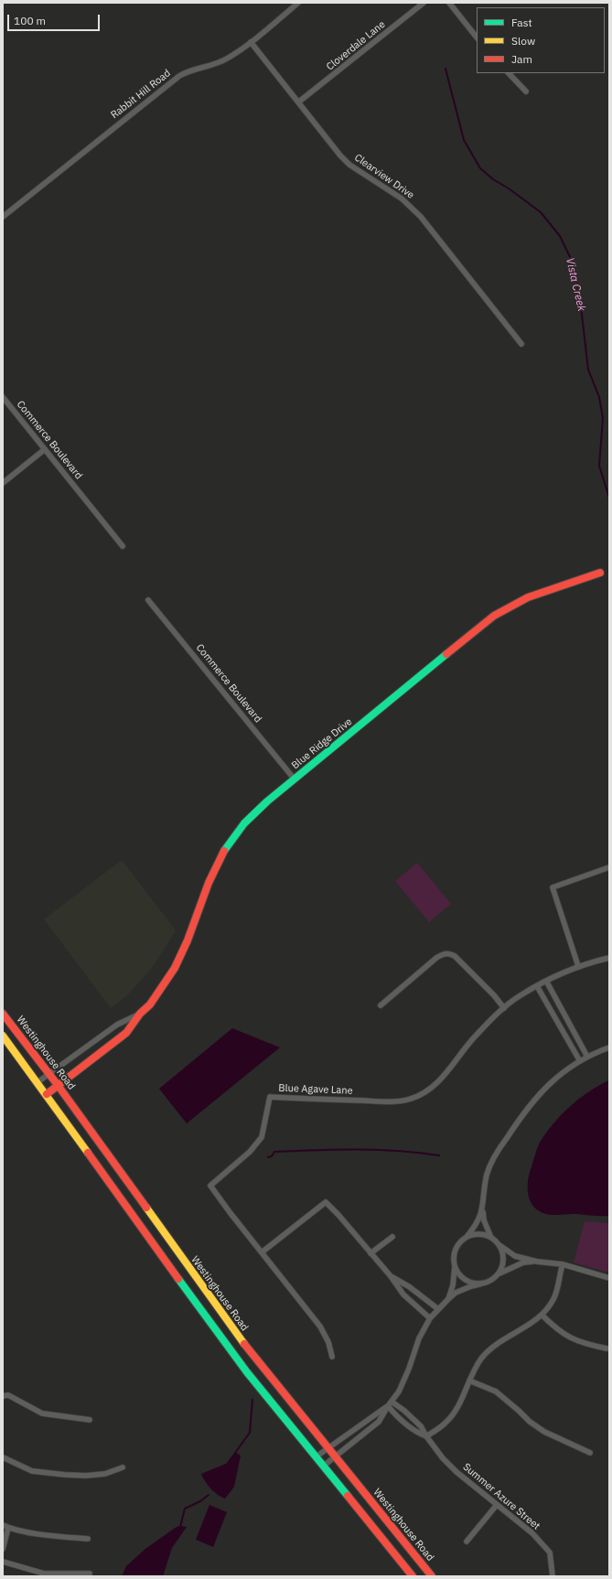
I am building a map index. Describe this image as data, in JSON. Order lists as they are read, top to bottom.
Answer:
{
  "streets": {
    "main road": ["Blue Ridge Drive", "Westinghouse Road"],
    "street": [
      "Cloverdale Lane",
      "Rabbit Hill Road",
      "Clearview Drive",
      "Commerce Boulevard",
      "Blue Agave Lane",
      "Summer Azure Street"
    ]
  },
  "crossings": [
    ["Cloverdale Lane", "Clearview Drive"],
    ["Rabbit Hill Road", "Clearview Drive"],
    ["Commerce Boulevard", "Blue Ridge Drive"],
    ["Blue Ridge Drive", "Westinghouse Road"]
  ],
  "water": ["Vista Creek"],
  "legend": ["Fast", "Slow", "Jam"],
  "scale_bar": "100 m"
}
